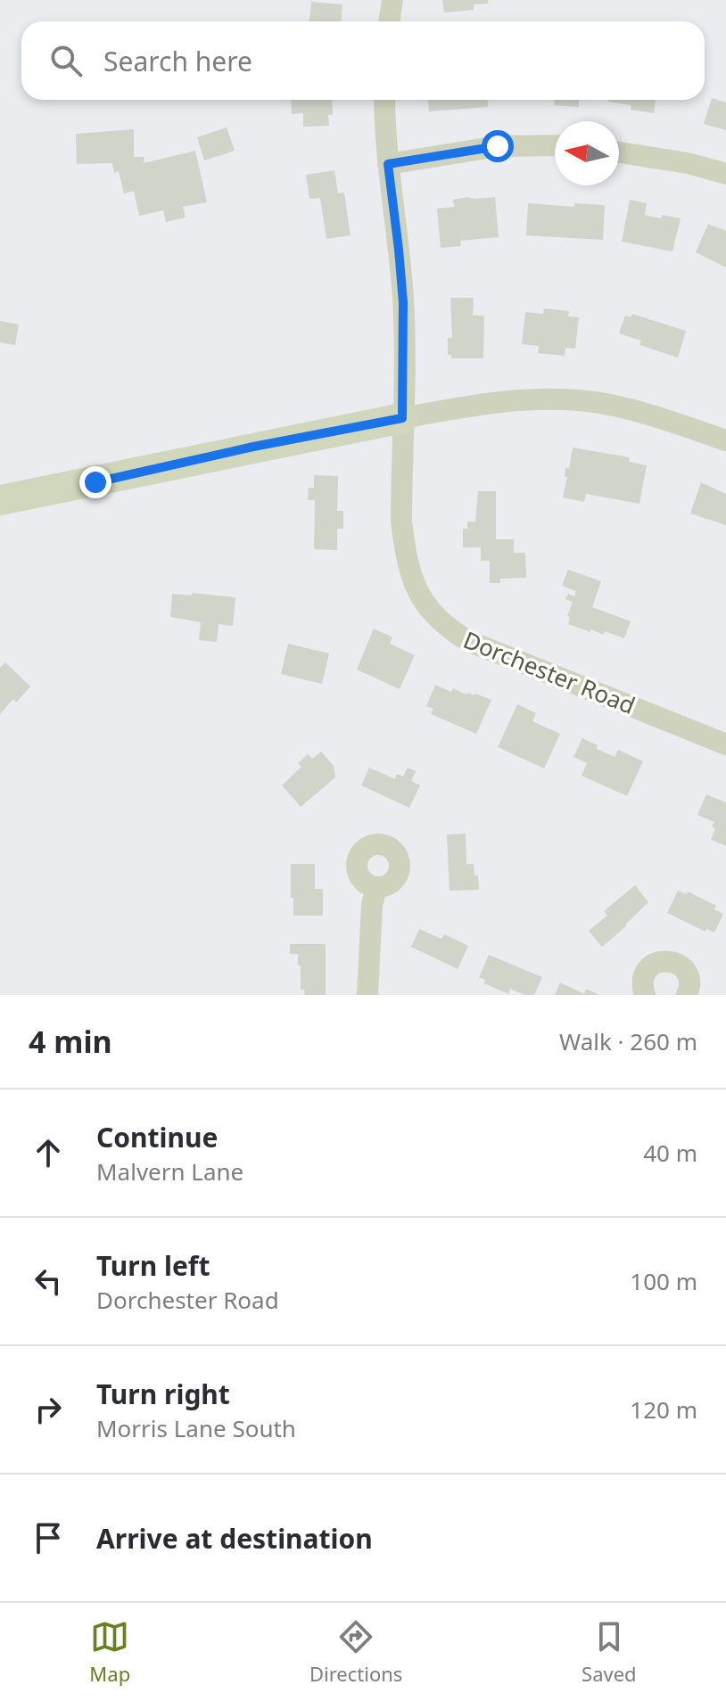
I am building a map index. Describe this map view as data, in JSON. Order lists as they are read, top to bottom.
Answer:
{
  "streets": {
    "street": ["Dorchester Road"]
  },
  "north": "left",
  "page": {
    "search": "Search here",
    "heading": ["4 min", "Walk · 260 m"],
    "list": [
      ["Continue", "Malvern Lane", "40 m"],
      ["Turn left", "Dorchester Road", "100 m"],
      ["Turn right", "Morris Lane South", "120 m"],
      "Arrive at destination"
    ],
    "nav": ["Map", "Directions", "Saved"]
  }
}
